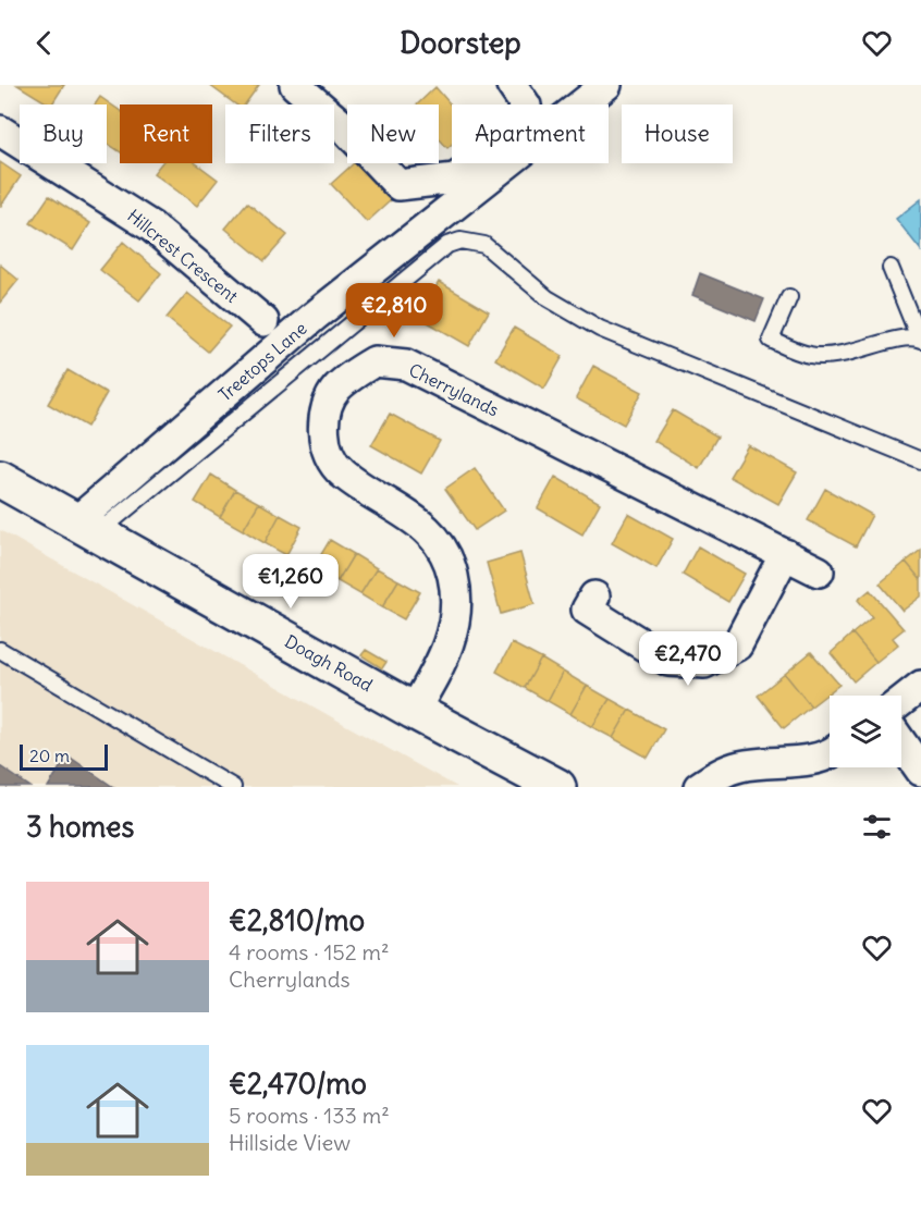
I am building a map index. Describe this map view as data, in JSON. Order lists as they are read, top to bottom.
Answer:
{
  "streets": {
    "main road": ["Doagh Road"],
    "street": ["Hillcrest Crescent", "Treetops Lane", "Cherrylands"]
  },
  "crossings": [
    ["Treetops Lane", "Doagh Road"],
    ["Cherrylands", "Doagh Road"]
  ],
  "scale_bar": "20 m",
  "page": {
    "header": "Doorstep",
    "chip": [
      "Buy",
      "Rent",
      "Filters",
      "New",
      "Apartment",
      "House"
    ],
    "price": ["€2,810", "€1,260", "€2,470"],
    "scale": "20 m",
    "heading": "3 homes",
    "list": [
      {
        "name": "€2,810/mo",
        "note": "4 rooms · 152 m² · Cherrylands"
      },
      {
        "name": "€2,470/mo",
        "note": "5 rooms · 133 m² · Hillside View"
      }
    ]
  }
}
